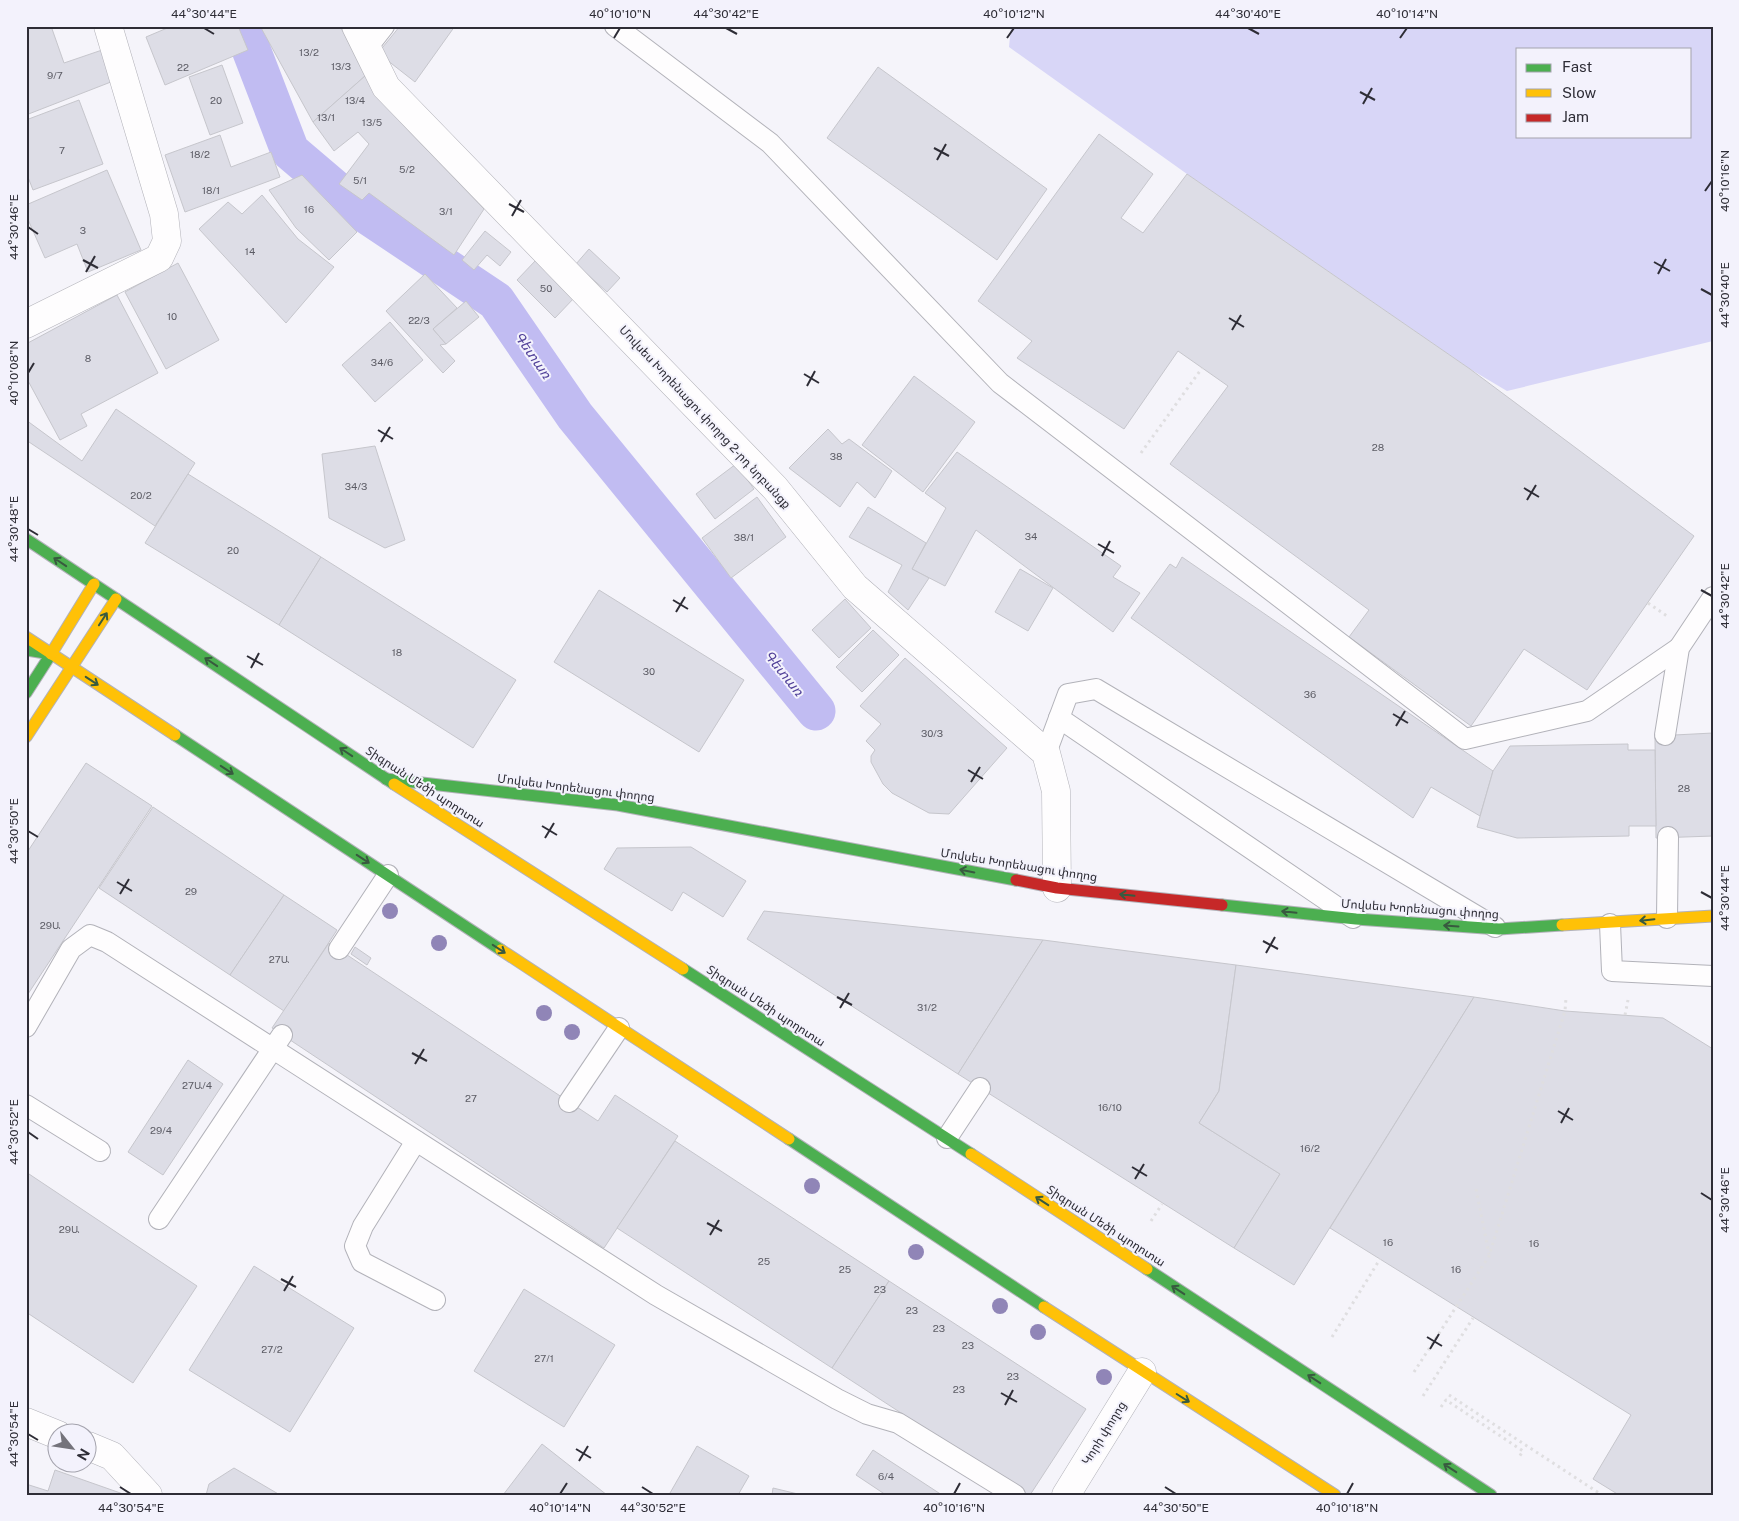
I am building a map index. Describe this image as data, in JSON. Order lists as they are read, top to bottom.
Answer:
{
  "streets": {
    "main road": ["Տիգրան Մեծի պողոտա", "Մովսես Խորենացու փողոց"],
    "street": ["Մովսես Խորենացու փողոց 2-րդ նրբանցք", "Կորի փողոց"]
  },
  "crossings": [
    ["Տիգրան Մեծի պողոտա", "Մովսես Խորենացու փողոց"]
  ],
  "one_way": ["Մովսես Խորենացու փողոց"],
  "water": ["Գետառ"],
  "house_numbers": [
    "13/2",
    "13/3",
    "22",
    "9/7",
    "20",
    "13/4",
    "13/1",
    "13/5",
    "7",
    "18/2",
    "5/2",
    "5/1",
    "18/1",
    "16",
    "3/1",
    "3",
    "14",
    "50",
    "10",
    "22/3",
    "8",
    "34/6",
    "28",
    "38",
    "34/3",
    "20/2",
    "34",
    "38/1",
    "20",
    "18",
    "30",
    "36",
    "30/3",
    "28",
    "29",
    "29Ա",
    "27Ա",
    "31/2",
    "27Ա/4",
    "27",
    "16/10",
    "29/4",
    "16/2",
    "29Ա",
    "16",
    "16",
    "25",
    "25",
    "16",
    "23",
    "23",
    "23",
    "23",
    "27/2",
    "27/1",
    "23",
    "23",
    "6/4"
  ],
  "legend": ["Fast", "Slow", "Jam"],
  "north": "bottom right",
  "coordinates": [
    "44°30'44\"E",
    "40°10'10\"N",
    "44°30'42\"E",
    "40°10'12\"N",
    "44°30'40\"E",
    "40°10'14\"N",
    "40°10'16\"N",
    "44°30'46\"E",
    "40°10'08\"N",
    "44°30'48\"E",
    "44°30'50\"E",
    "44°30'52\"E",
    "44°30'54\"E",
    "40°10'18\"N"
  ]
}
